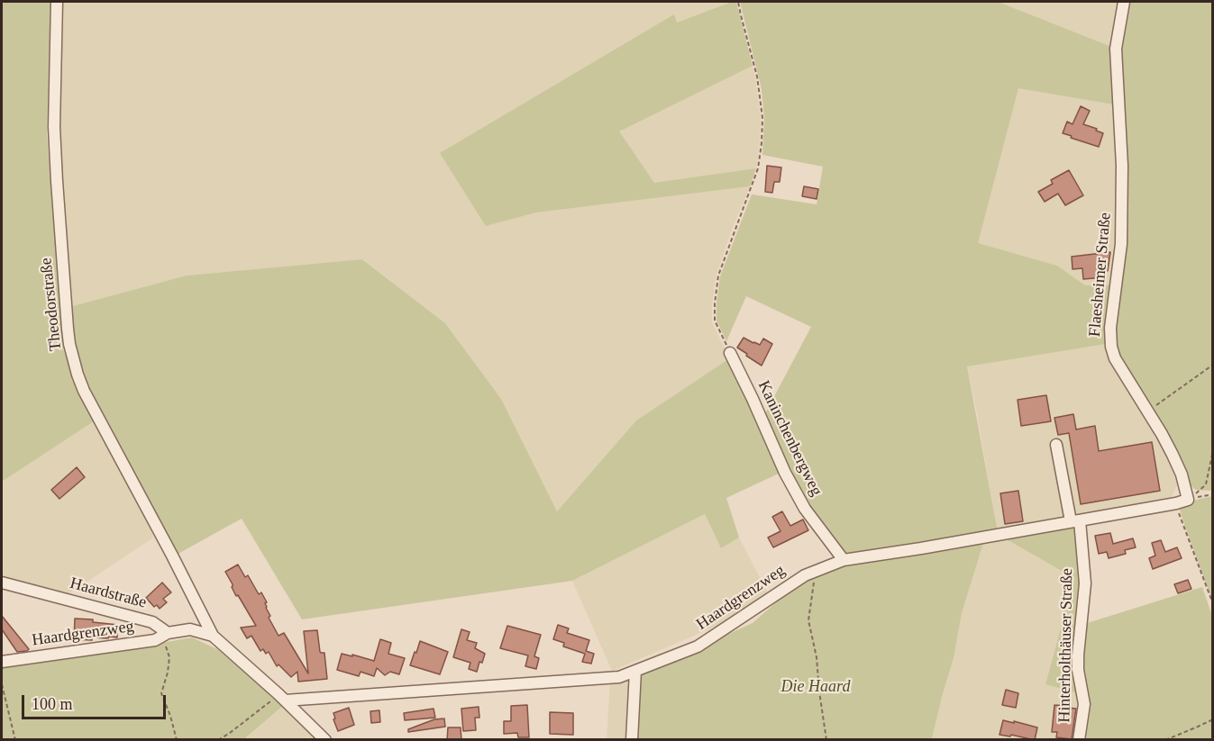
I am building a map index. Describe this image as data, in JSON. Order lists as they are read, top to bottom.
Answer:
{
  "streets": {
    "street": [
      "Flaesheimer Straße",
      "Theodorstraße",
      "Kaninchenbergweg",
      "Haardstraße",
      "Haardgrenzweg",
      "Hinterholthäuser Straße"
    ]
  },
  "crossings": [
    ["Flaesheimer Straße", "Haardgrenzweg"],
    ["Kaninchenbergweg", "Haardgrenzweg"],
    ["Haardstraße", "Haardgrenzweg"],
    ["Haardgrenzweg", "Hinterholthäuser Straße"]
  ],
  "parks": ["Die Haard"],
  "scale_bar": "100 m"
}
